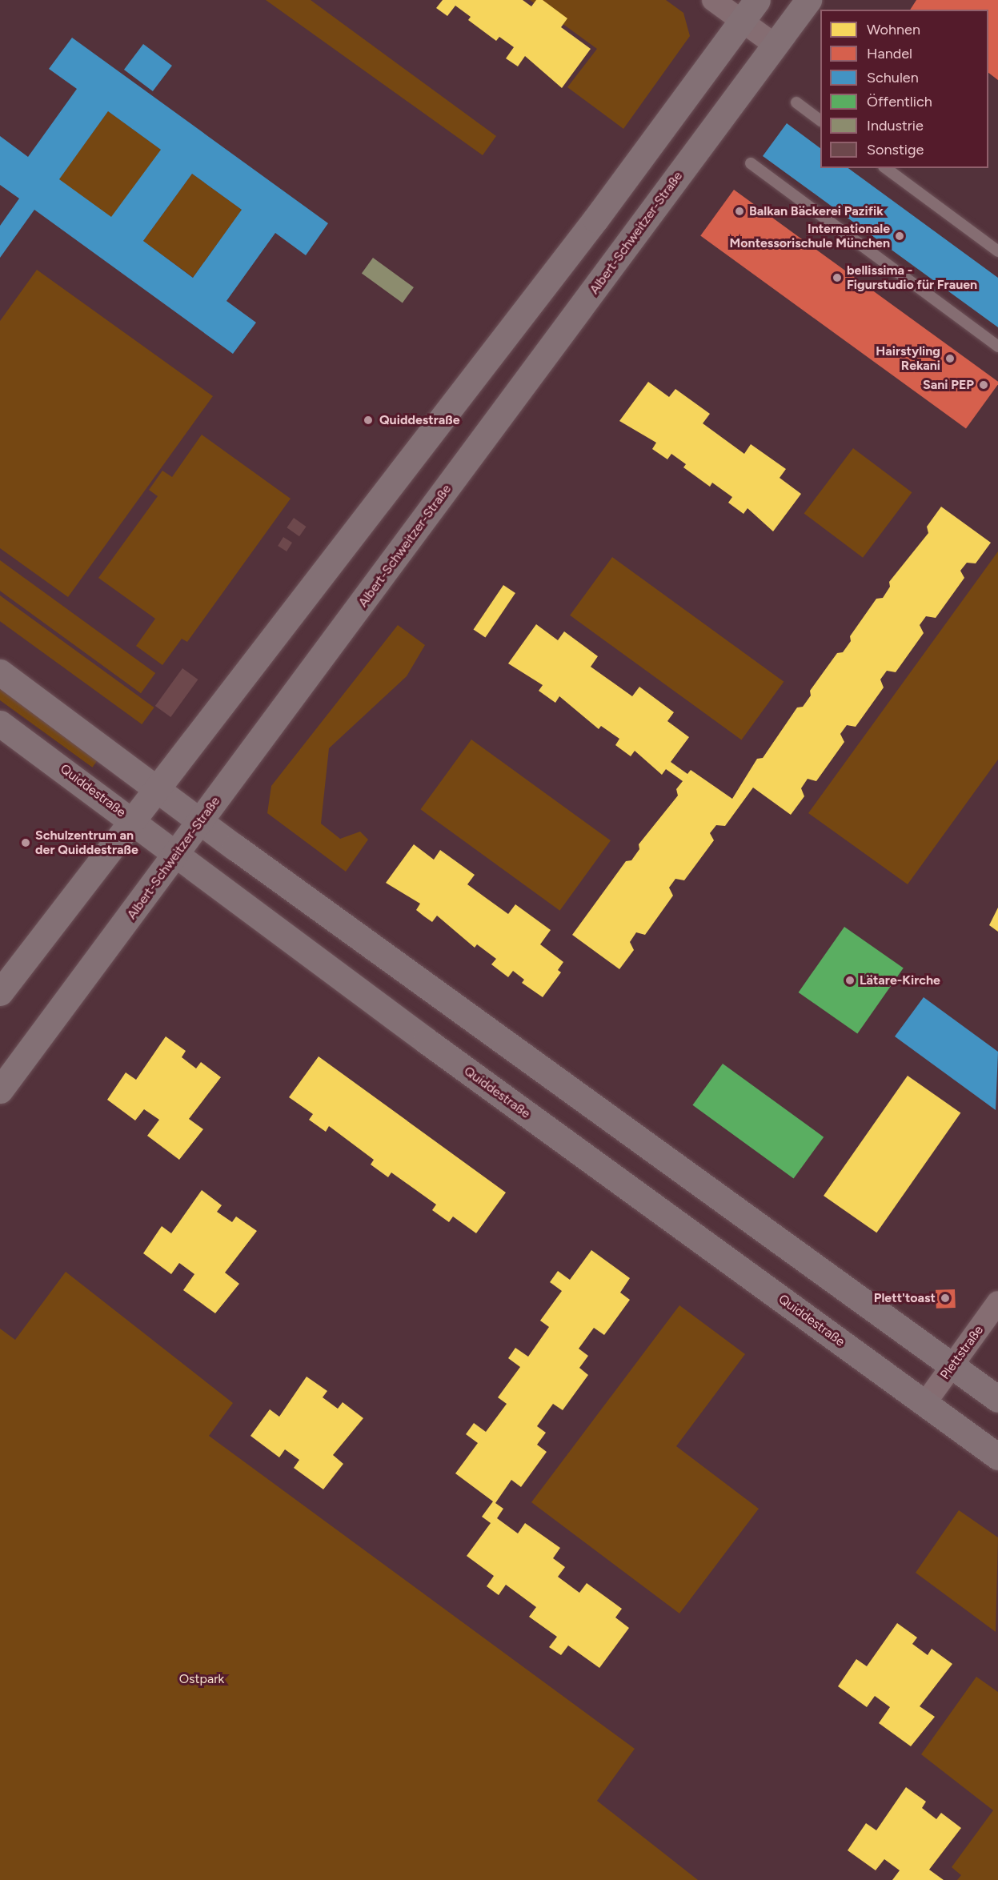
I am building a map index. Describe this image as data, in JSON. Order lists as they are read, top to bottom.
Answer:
{
  "streets": {
    "main road": ["Albert-Schweitzer-Straße", "Quiddestraße"],
    "street": ["Plettstraße"]
  },
  "crossings": [
    ["Albert-Schweitzer-Straße", "Quiddestraße"],
    ["Quiddestraße", "Plettstraße"]
  ],
  "parks": ["Ostpark"],
  "places": [
    "Balkan Bäckerei Pazifik",
    "Internationale Montessorischule München",
    "bellissima - Figurstudio für Frauen",
    "Hairstyling Rekani",
    "Sani PEP",
    "Quiddestraße",
    "Schulzentrum an der Quiddestraße",
    "Lätare-Kirche",
    "Plett'toast"
  ],
  "legend": [
    "Wohnen",
    "Handel",
    "Schulen",
    "Öffentlich",
    "Industrie",
    "Sonstige"
  ]
}
